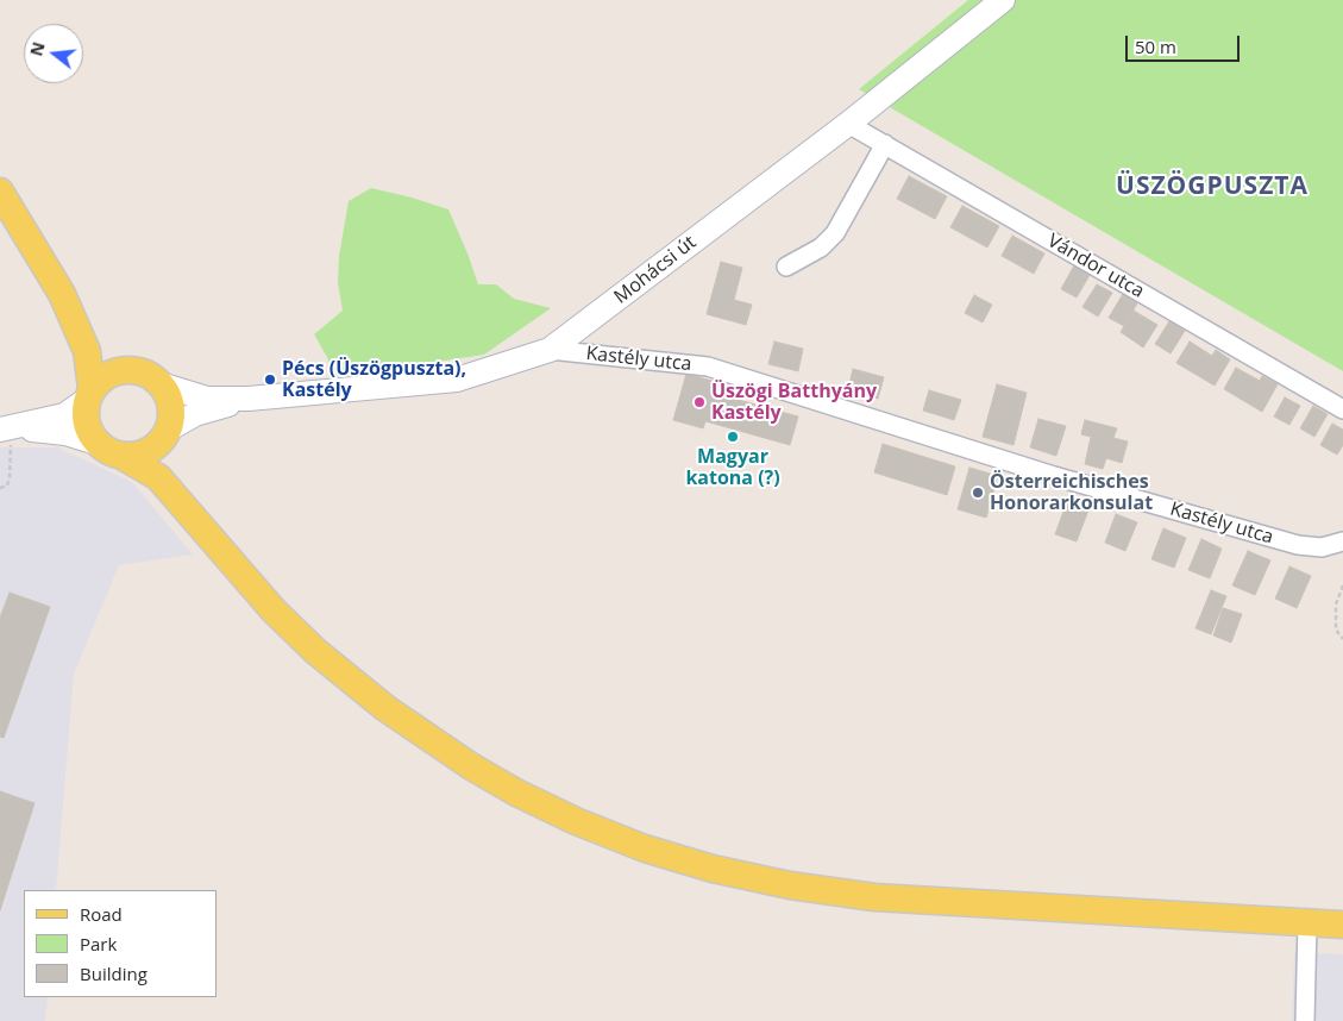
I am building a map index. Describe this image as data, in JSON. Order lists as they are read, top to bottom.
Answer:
{
  "streets": {
    "main road": ["Mohácsi út"],
    "street": ["Vándor utca", "Kastély utca"]
  },
  "crossings": [
    ["Vándor utca", "Mohácsi út"],
    ["Mohácsi út", "Kastély utca"]
  ],
  "districts": ["ÜSZÖGPUSZTA"],
  "places": [
    "Pécs (Üszögpuszta), Kastély",
    "Üszögi Batthyány Kastély",
    "Magyar katona (?)",
    "Österreichisches Honorarkonsulat"
  ],
  "legend": ["Road", "Park", "Building"],
  "scale_bar": "50 m",
  "north": "left"
}
